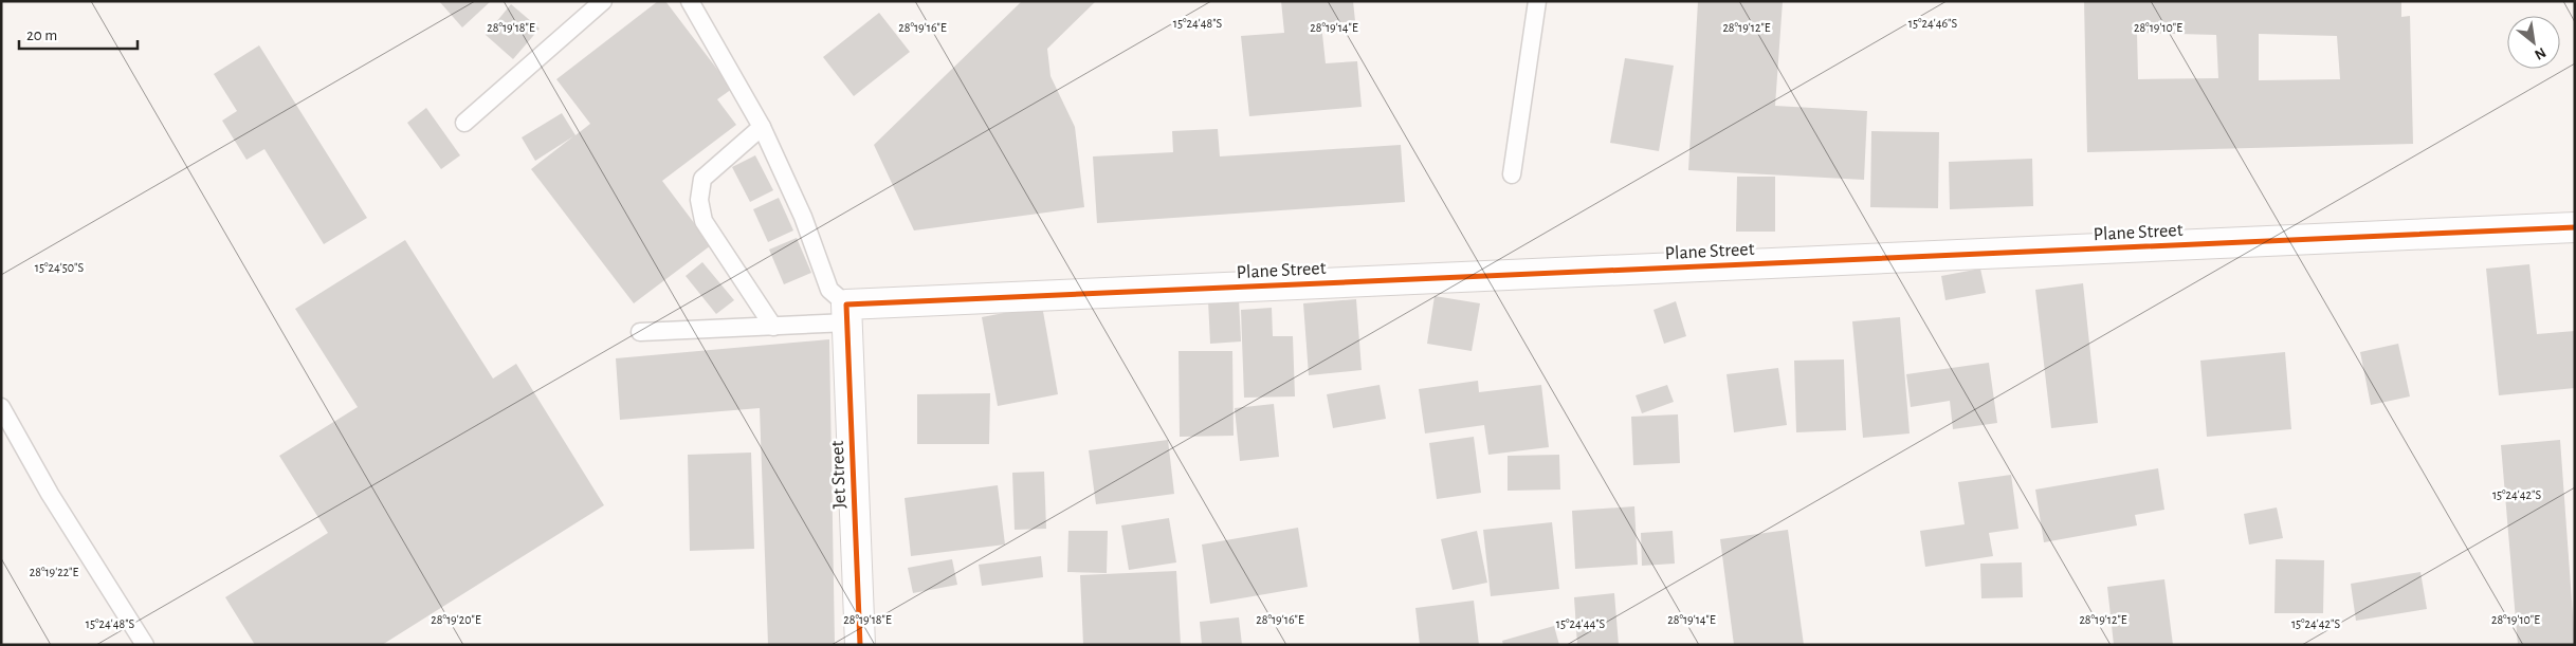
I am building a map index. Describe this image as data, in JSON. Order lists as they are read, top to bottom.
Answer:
{
  "streets": {
    "street": ["Plane Street", "Jet Street"]
  },
  "crossings": [
    ["Plane Street", "Jet Street"]
  ],
  "scale_bar": "20 m",
  "north": "bottom right",
  "coordinates": [
    "15°24'48\"S",
    "15°24'46\"S",
    "28°19'18\"E",
    "28°19'16\"E",
    "28°19'14\"E",
    "28°19'12\"E",
    "28°19'10\"E",
    "15°24'50\"S",
    "15°24'42\"S",
    "28°19'22\"E",
    "28°19'20\"E",
    "15°24'44\"S"
  ]
}
